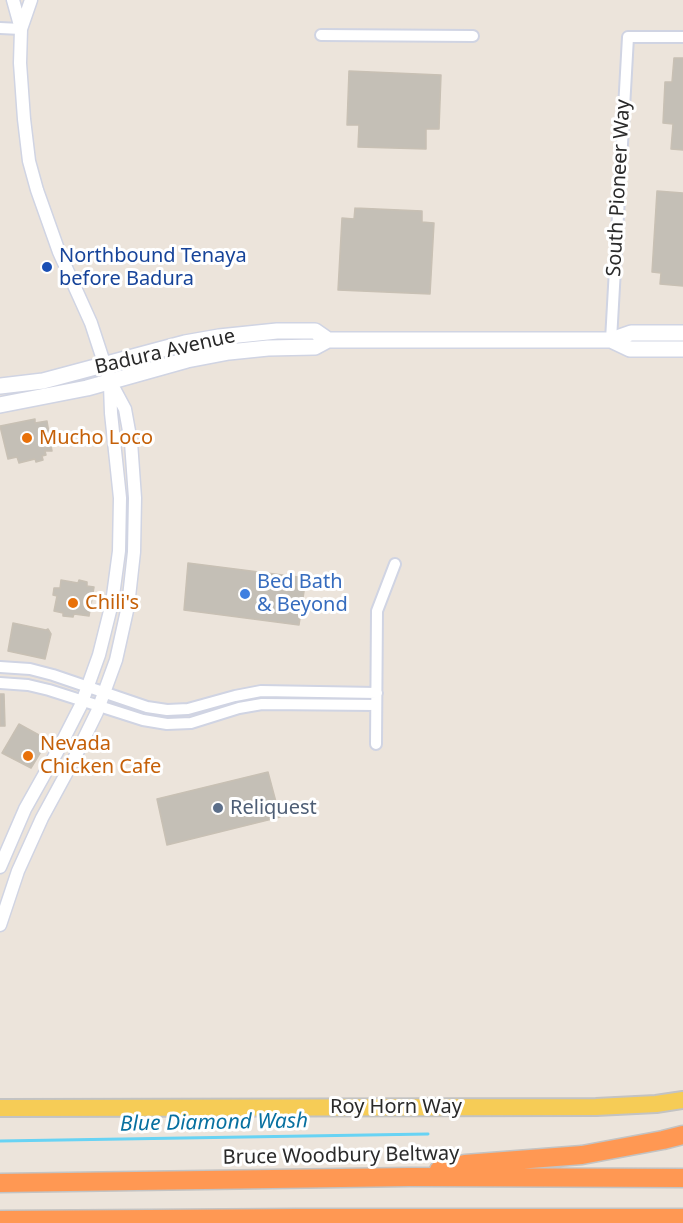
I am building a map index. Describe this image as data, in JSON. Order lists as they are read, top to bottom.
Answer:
{
  "streets": {
    "highway": ["Bruce Woodbury Beltway"],
    "main road": ["Badura Avenue", "Roy Horn Way"],
    "street": ["South Pioneer Way"]
  },
  "crossings": [
    ["South Pioneer Way", "Badura Avenue"]
  ],
  "water": ["Blue Diamond Wash"],
  "places": [
    "Northbound Tenaya before Badura",
    "Mucho Loco",
    "Bed Bath & Beyond",
    "Chili's",
    "Nevada Chicken Cafe",
    "Reliquest"
  ]
}
